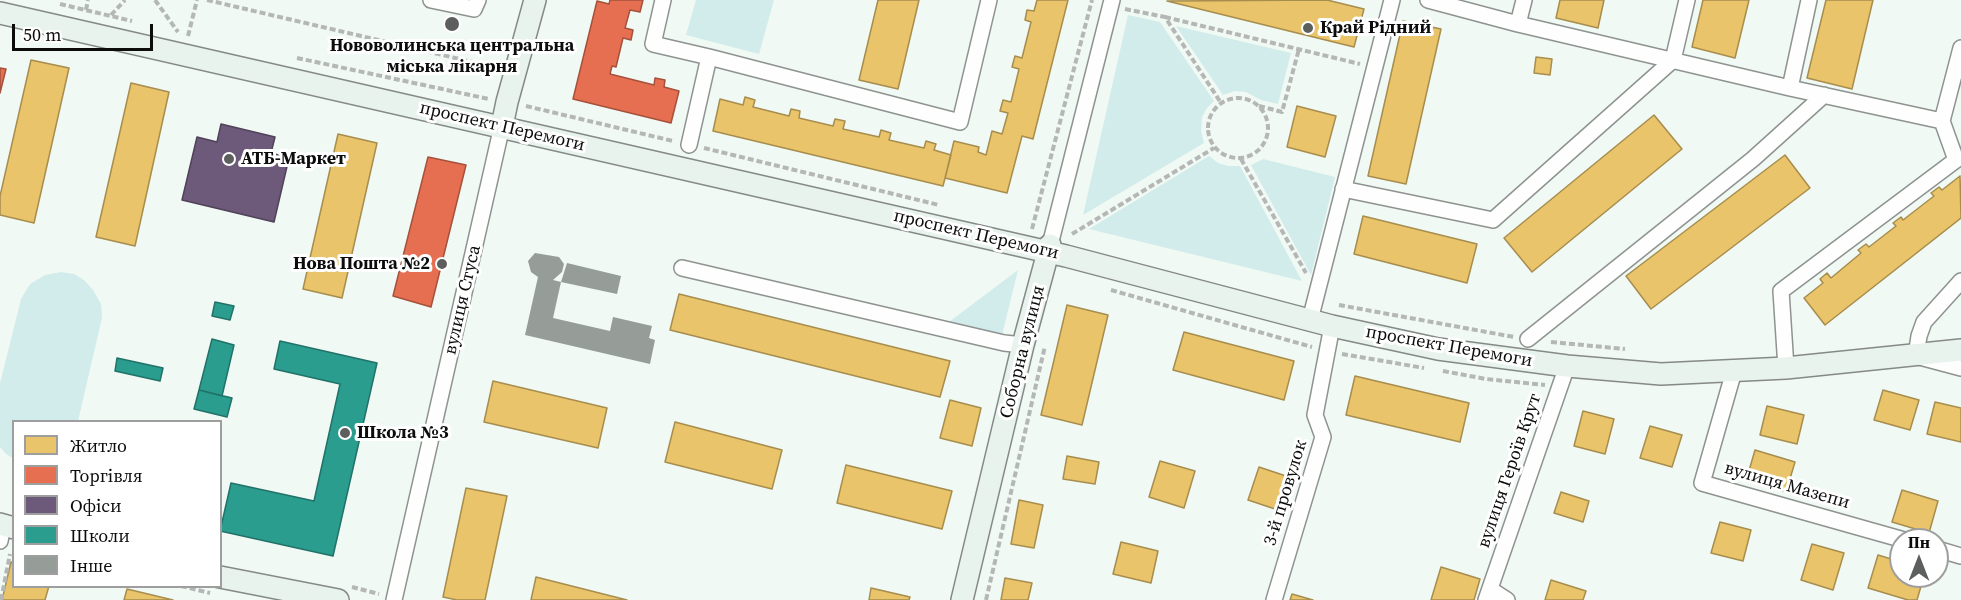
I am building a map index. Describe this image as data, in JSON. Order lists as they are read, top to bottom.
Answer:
{
  "streets": {
    "street": [
      "проспект Перемоги",
      "вулиця Стуса",
      "Соборна вулиця",
      "вулиця Героїв Крут",
      "вулиця Мазепи",
      "3-й провулок"
    ]
  },
  "crossings": [
    ["проспект Перемоги", "вулиця Стуса"],
    ["проспект Перемоги", "Соборна вулиця"],
    ["проспект Перемоги", "вулиця Героїв Крут"],
    ["проспект Перемоги", "вулиця Мазепи"],
    ["проспект Перемоги", "3-й провулок"]
  ],
  "places": [
    "Нововолинська центральна міська лікарня",
    "Край Рідний",
    "АТБ-Маркет",
    "Нова Пошта №2",
    "Школа №3"
  ],
  "legend": [
    "Житло",
    "Торгівля",
    "Офіси",
    "Школи",
    "Інше"
  ],
  "scale_bar": "50 m",
  "north": "top"
}
